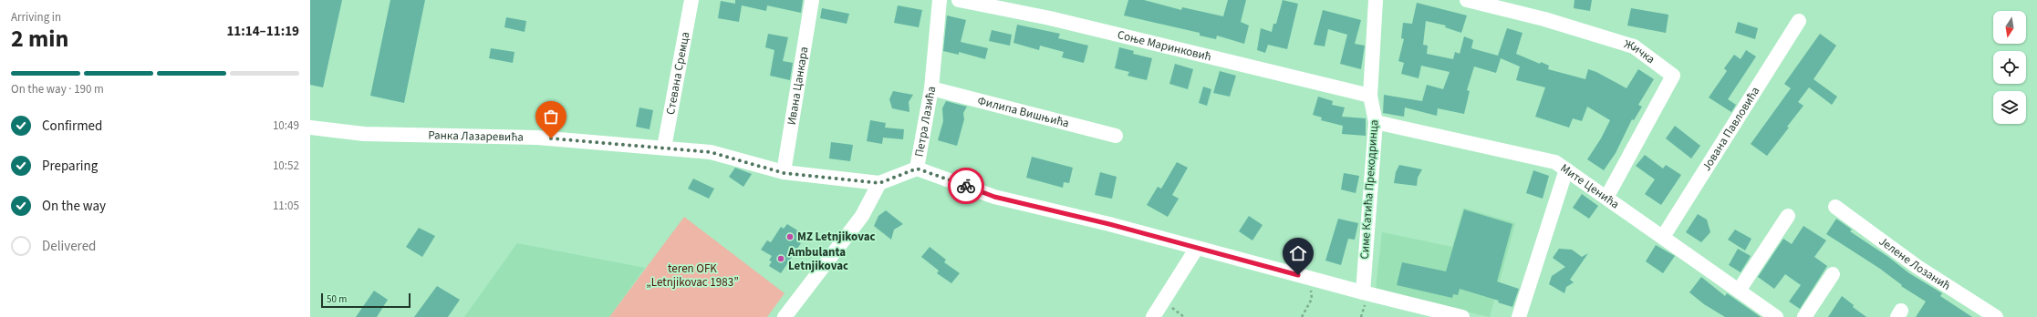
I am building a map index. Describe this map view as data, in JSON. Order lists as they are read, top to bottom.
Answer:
{
  "streets": {
    "street": [
      "Соње Маринковић",
      "Жичка",
      "Стевана Сремца",
      "Ивана Цанкара",
      "Филипа Вишњића",
      "Петра Лазића",
      "Јована Павловића",
      "Ранка Лазаревића",
      "Мите Ценића",
      "Симе Катића Прекодринца",
      "Јелене Лозанић"
    ]
  },
  "crossings": [
    ["Соње Маринковић", "Симе Катића Прекодринца"],
    ["Жичка", "Мите Ценића"],
    ["Стевана Сремца", "Ранка Лазаревића"],
    ["Ивана Цанкара", "Ранка Лазаревића"],
    ["Филипа Вишњића", "Петра Лазића"],
    ["Петра Лазића", "Ранка Лазаревића"],
    ["Јована Павловића", "Мите Ценића"],
    ["Мите Ценића", "Симе Катића Прекодринца"]
  ],
  "parks": ["teren OFK „Letnjikovac 1983”"],
  "places": ["MZ Letnjikovac", "Ambulanta Letnjikovac"],
  "scale_bar": "50 m",
  "north": "bottom",
  "page": {
    "heading": ["2 min", "Arriving in", "11:14–11:19"],
    "bar": "On the way · 190 m",
    "list": [
      ["Confirmed", "10:49"],
      ["Preparing", "10:52"],
      ["On the way", "11:05"],
      "Delivered"
    ],
    "scale": "50 m"
  }
}
